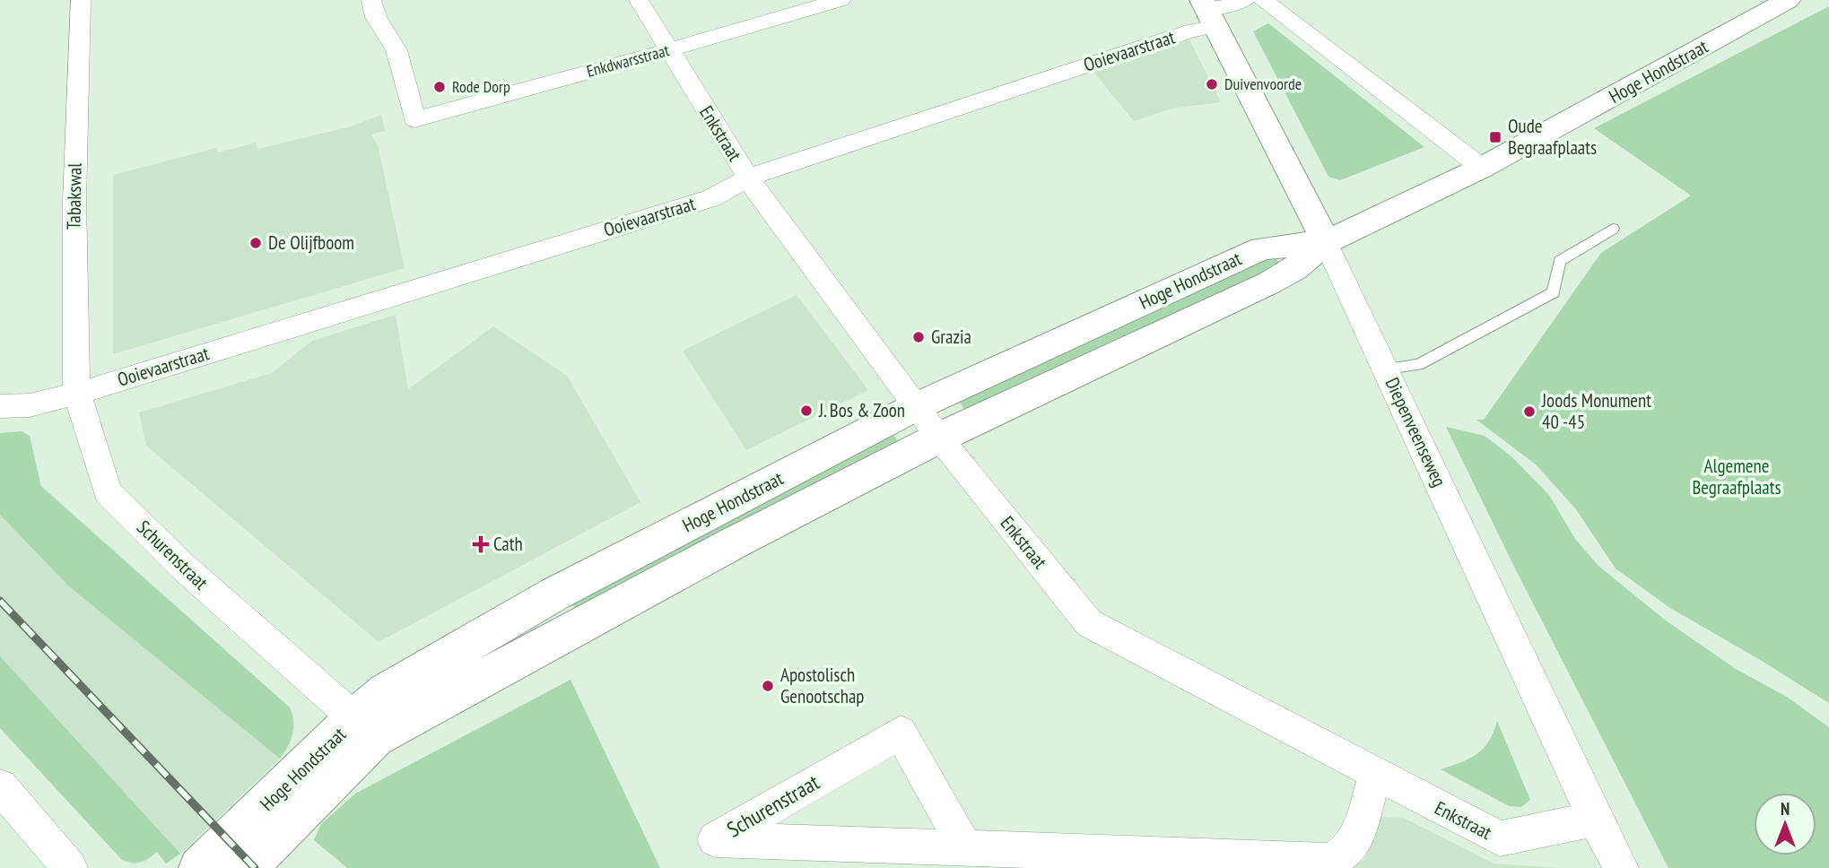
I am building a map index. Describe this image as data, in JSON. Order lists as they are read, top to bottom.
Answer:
{
  "streets": {
    "street": [
      "Ooievaarstraat",
      "Enkdwarsstraat",
      "Hoge Hondstraat",
      "Enkstraat",
      "Tabakswal",
      "Diepenveenseweg",
      "Schurenstraat"
    ]
  },
  "crossings": [
    ["Ooievaarstraat", "Enkstraat"],
    ["Ooievaarstraat", "Tabakswal"],
    ["Ooievaarstraat", "Diepenveenseweg"],
    ["Ooievaarstraat", "Schurenstraat"],
    ["Enkdwarsstraat", "Enkstraat"],
    ["Hoge Hondstraat", "Enkstraat"],
    ["Hoge Hondstraat", "Diepenveenseweg"],
    ["Hoge Hondstraat", "Schurenstraat"],
    ["Enkstraat", "Diepenveenseweg"],
    ["Enkstraat", "Schurenstraat"],
    ["Tabakswal", "Schurenstraat"]
  ],
  "parks": ["Algemene Begraafplaats"],
  "places": {
    "other": [
      "Duivenvoorde",
      "Rode Dorp",
      "De Olijfboom",
      "Grazia",
      "J. Bos & Zoon",
      "Joods Monument 40 -45",
      "Apostolisch Genootschap"
    ],
    "transit": ["Oude Begraafplaats"],
    "health": ["Cath"]
  },
  "north": "top"
}
